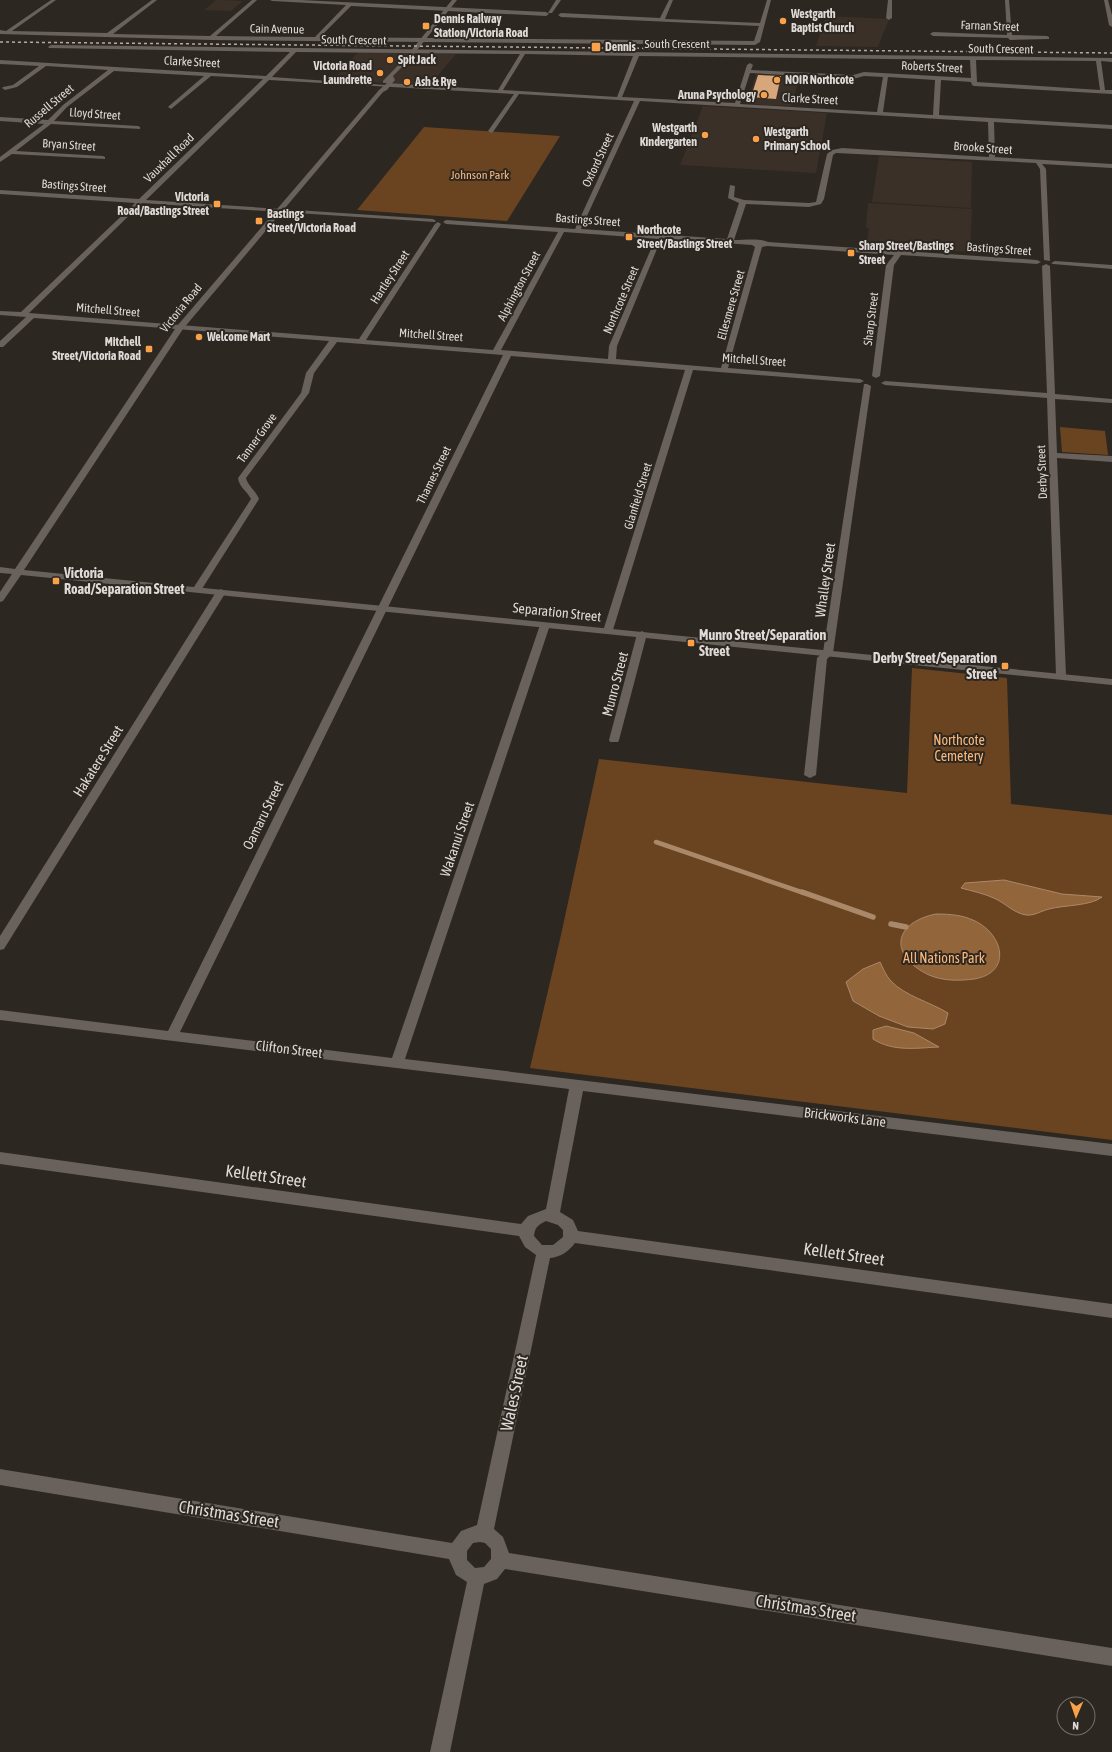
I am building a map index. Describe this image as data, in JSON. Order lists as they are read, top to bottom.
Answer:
{
  "streets": {
    "street": [
      "Farnan Street",
      "Cain Avenue",
      "South Crescent",
      "Clarke Street",
      "Roberts Street",
      "Russell Street",
      "Lloyd Street",
      "Bryan Street",
      "Brooke Street",
      "Vauxhall Road",
      "Oxford Street",
      "Bastings Street",
      "Hartley Street",
      "Alphington Street",
      "Northcote Street",
      "Ellesmere Street",
      "Victoria Road",
      "Mitchell Street",
      "Sharp Street",
      "Tanner Grove",
      "Derby Street",
      "Thames Street",
      "Glanfield Street",
      "Whalley Street",
      "Separation Street",
      "Munro Street",
      "Hakatere Street",
      "Oamaru Street",
      "Wakanui Street",
      "Clifton Street",
      "Brickworks Lane",
      "Kellett Street",
      "Wales Street",
      "Christmas Street"
    ]
  },
  "crossings": [
    ["Cain Avenue", "Victoria Road"],
    ["South Crescent", "Vauxhall Road"],
    ["South Crescent", "Victoria Road"],
    ["Clarke Street", "Russell Street"],
    ["Clarke Street", "Vauxhall Road"],
    ["Clarke Street", "Oxford Street"],
    ["Clarke Street", "Victoria Road"],
    ["Russell Street", "Lloyd Street"],
    ["Russell Street", "Bryan Street"],
    ["Brooke Street", "Derby Street"],
    ["Vauxhall Road", "Bastings Street"],
    ["Vauxhall Road", "Mitchell Street"],
    ["Oxford Street", "Bastings Street"],
    ["Bastings Street", "Hartley Street"],
    ["Bastings Street", "Alphington Street"],
    ["Bastings Street", "Northcote Street"],
    ["Bastings Street", "Ellesmere Street"],
    ["Bastings Street", "Victoria Road"],
    ["Bastings Street", "Sharp Street"],
    ["Bastings Street", "Derby Street"],
    ["Hartley Street", "Mitchell Street"],
    ["Alphington Street", "Mitchell Street"],
    ["Northcote Street", "Mitchell Street"],
    ["Ellesmere Street", "Mitchell Street"],
    ["Victoria Road", "Mitchell Street"],
    ["Victoria Road", "Separation Street"],
    ["Mitchell Street", "Tanner Grove"],
    ["Mitchell Street", "Thames Street"],
    ["Mitchell Street", "Glanfield Street"],
    ["Mitchell Street", "Whalley Street"],
    ["Tanner Grove", "Separation Street"],
    ["Derby Street", "Separation Street"],
    ["Thames Street", "Separation Street"],
    ["Thames Street", "Oamaru Street"],
    ["Glanfield Street", "Separation Street"],
    ["Whalley Street", "Separation Street"],
    ["Separation Street", "Munro Street"],
    ["Separation Street", "Hakatere Street"],
    ["Separation Street", "Oamaru Street"],
    ["Separation Street", "Wakanui Street"],
    ["Oamaru Street", "Clifton Street"],
    ["Wakanui Street", "Clifton Street"],
    ["Clifton Street", "Brickworks Lane"],
    ["Kellett Street", "Wales Street"],
    ["Wales Street", "Christmas Street"]
  ],
  "parks": ["Johnson Park", "Northcote Cemetery", "All Nations Park"],
  "places": {
    "other": [
      "Westgarth Baptist Church",
      "Spit Jack",
      "Victoria Road Laundrette",
      "NOIR Northcote",
      "Ash & Rye",
      "Aruna Psychology",
      "Westgarth Kindergarten",
      "Westgarth Primary School",
      "Welcome Mart"
    ],
    "transit": [
      "Dennis Railway Station/Victoria Road",
      "Dennis",
      "Victoria Road/Bastings Street",
      "Bastings Street/Victoria Road",
      "Northcote Street/Bastings Street",
      "Sharp Street/Bastings Street",
      "Mitchell Street/Victoria Road",
      "Victoria Road/Separation Street",
      "Munro Street/Separation Street",
      "Derby Street/Separation Street"
    ]
  },
  "north": "bottom"
}
